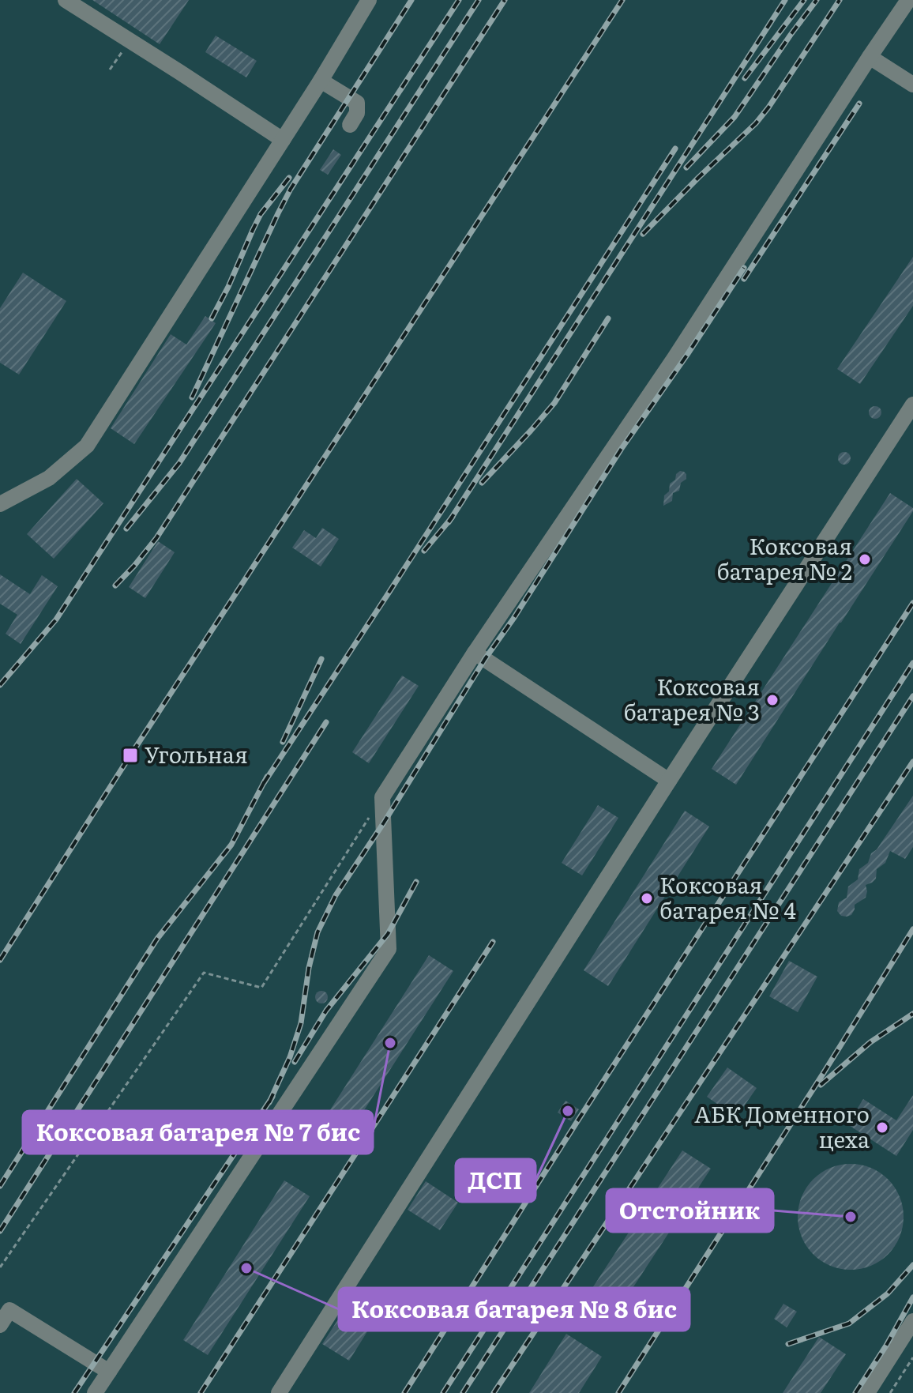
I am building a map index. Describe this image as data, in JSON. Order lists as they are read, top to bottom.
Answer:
{
  "places": {
    "other": [
      "Коксовая батарея № 2",
      "Коксовая батарея № 3",
      "Коксовая батарея № 4",
      "Коксовая батарея № 7 бис",
      "ДСП",
      "АБК Доменного цеха",
      "Отстойник",
      "Коксовая батарея № 8 бис"
    ],
    "transit": ["Угольная"]
  }
}
